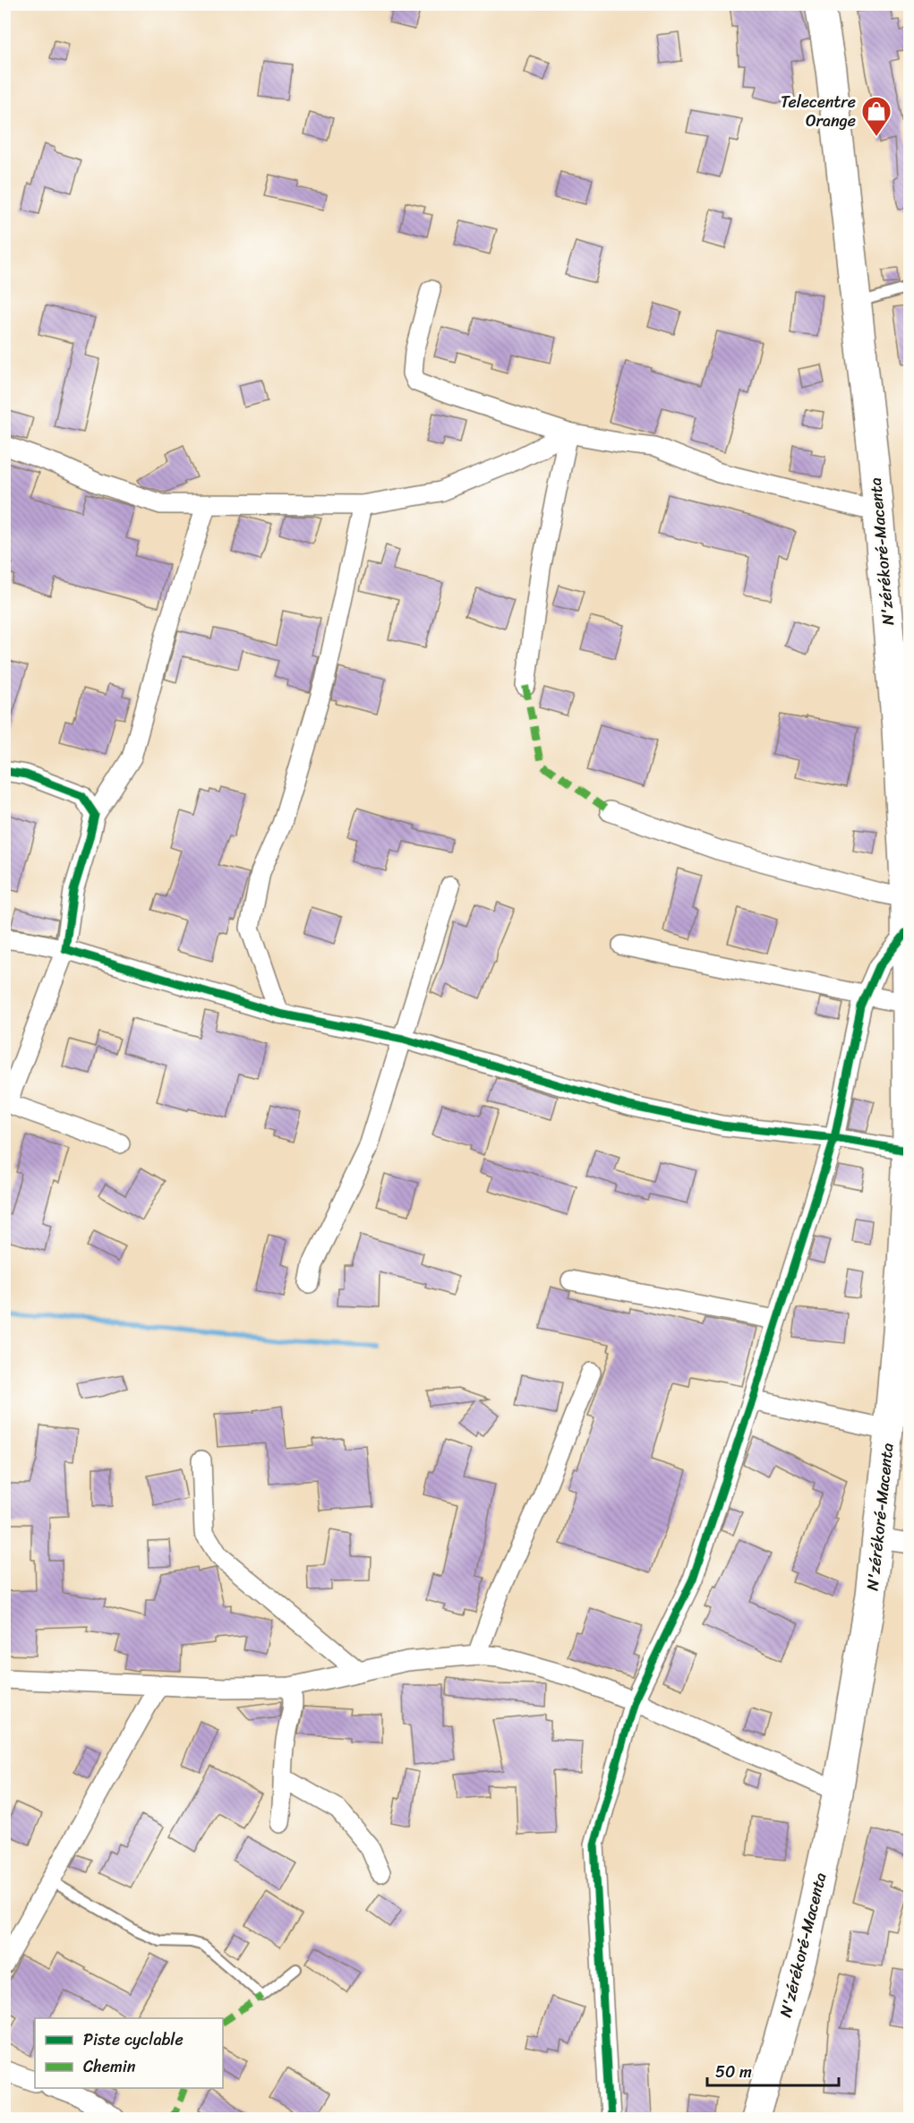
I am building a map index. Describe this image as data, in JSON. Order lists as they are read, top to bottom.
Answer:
{
  "streets": {
    "highway": ["N'zérékoré-Macenta"]
  },
  "places": {
    "shop": ["Telecentre Orange"]
  },
  "legend": ["Piste cyclable", "Chemin"],
  "scale_bar": "50 m"
}
